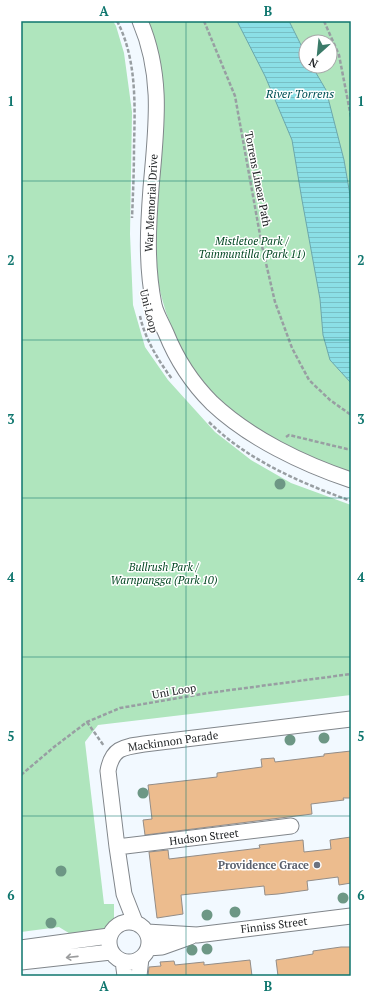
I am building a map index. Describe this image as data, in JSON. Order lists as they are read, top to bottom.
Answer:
{
  "streets": {
    "street": [
      "War Memorial Drive",
      "Mackinnon Parade",
      "Hudson Street",
      "Finniss Street"
    ],
    "path": ["Torrens Linear Path", "Uni Loop"]
  },
  "crossings": [
    ["Mackinnon Parade", "Hudson Street"],
    ["Mackinnon Parade", "Finniss Street"]
  ],
  "water": ["River Torrens"],
  "parks": ["Mistletoe Park / Tainmuntilla (Park 11)", "Bullrush Park / Warnpangga (Park 10)"],
  "places": ["Providence Grace"],
  "north": "bottom left",
  "grid": {
    "columns": ["A", "B"],
    "rows": [
      "1",
      "2",
      "3",
      "4",
      "5",
      "6"
    ]
  }
}
